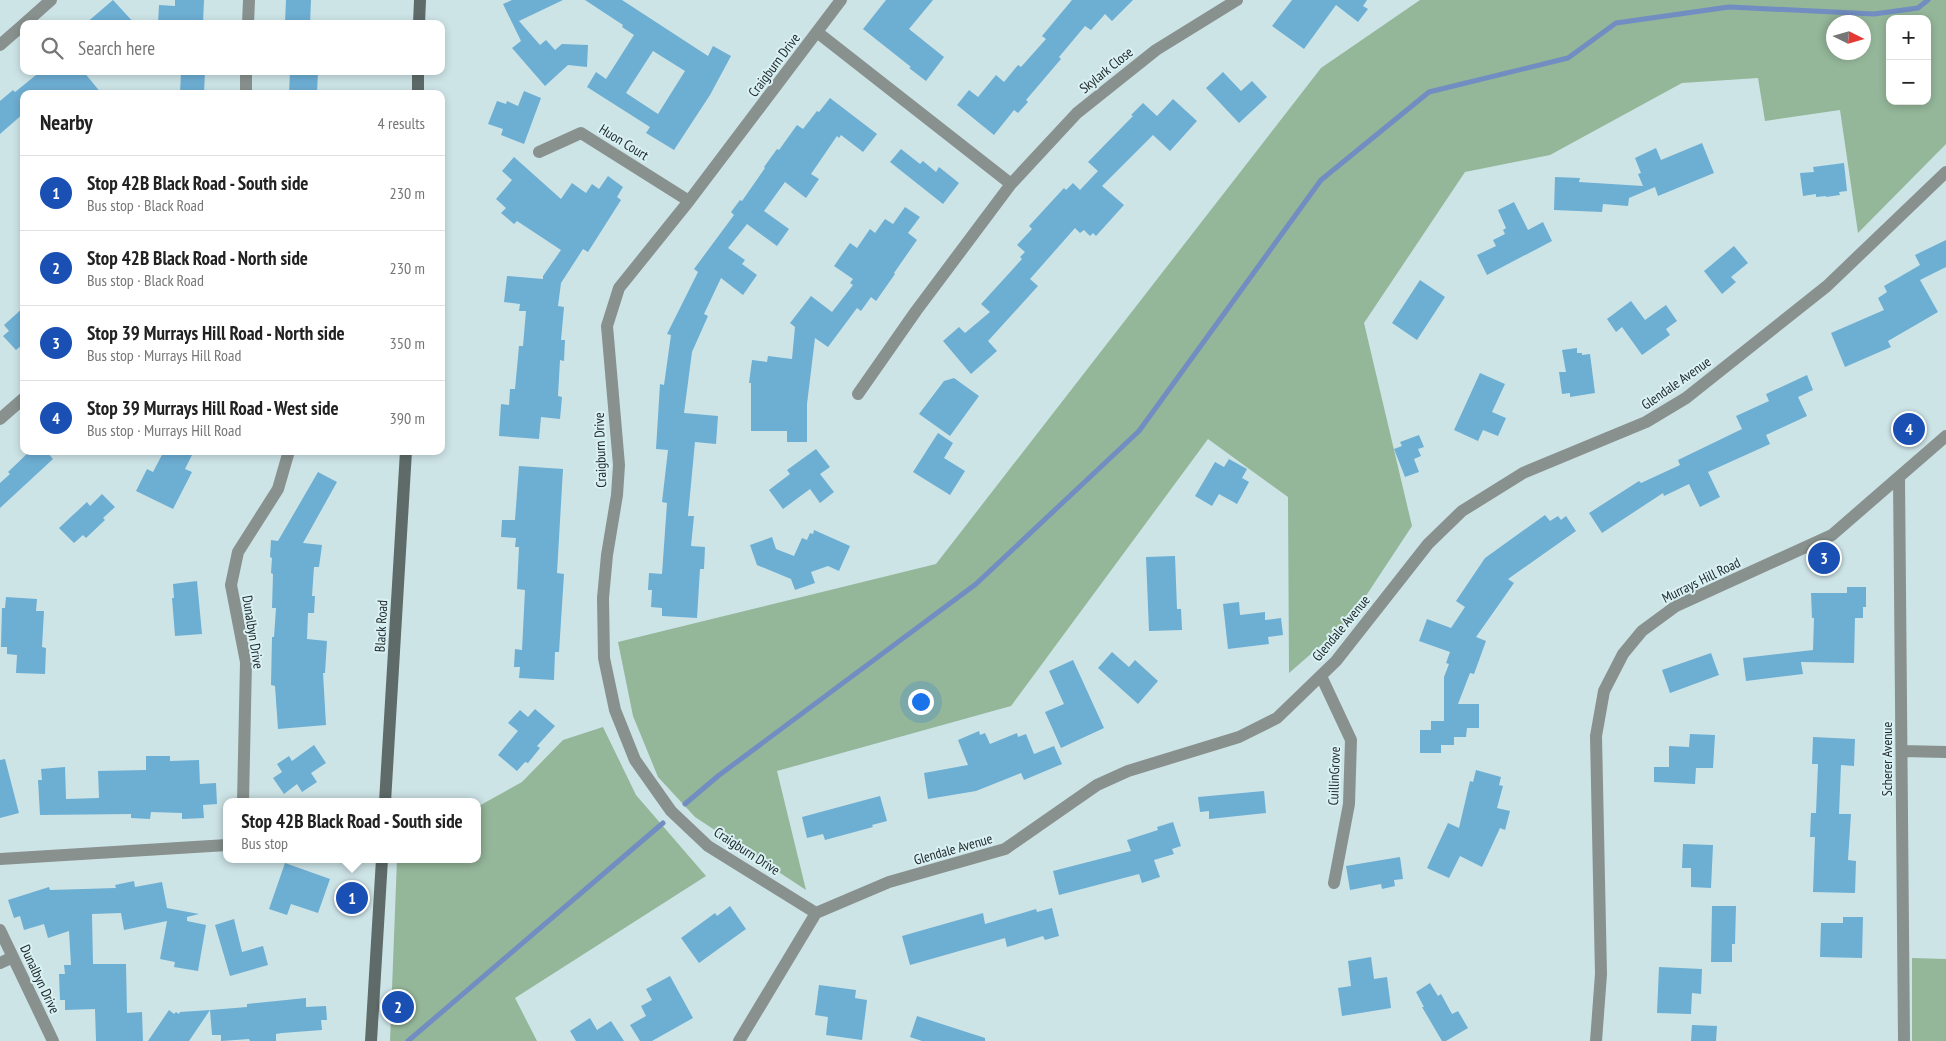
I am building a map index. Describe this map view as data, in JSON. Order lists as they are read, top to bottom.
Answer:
{
  "streets": {
    "main road": ["Black Road"],
    "street": [
      "Craigburn Drive",
      "Skylark Close",
      "Huon Court",
      "Glendale Avenue",
      "Murrays Hill Road",
      "Dunalbyn Drive",
      "Scherer Avenue",
      "CuillinGrove"
    ]
  },
  "crossings": [
    ["Craigburn Drive", "Huon Court"],
    ["Craigburn Drive", "Glendale Avenue"],
    ["Glendale Avenue", "CuillinGrove"],
    ["Murrays Hill Road", "Scherer Avenue"]
  ],
  "north": "right",
  "page": {
    "map_buttons": ["+", "−"],
    "search": "Search here",
    "heading": ["Nearby", "4 results"],
    "list": [
      {
        "mark": "1",
        "name": "Stop 42B Black Road - South side",
        "note": "Bus stop · Black Road",
        "value": "230 m"
      },
      {
        "mark": "2",
        "name": "Stop 42B Black Road - North side",
        "note": "Bus stop · Black Road",
        "value": "230 m"
      },
      {
        "mark": "3",
        "name": "Stop 39 Murrays Hill Road - North side",
        "note": "Bus stop · Murrays Hill Road",
        "value": "350 m"
      },
      {
        "mark": "4",
        "name": "Stop 39 Murrays Hill Road - West side",
        "note": "Bus stop · Murrays Hill Road",
        "value": "390 m"
      }
    ],
    "pins": [
      "4",
      "3",
      "1",
      "2"
    ],
    "popup": ["Stop 42B Black Road - South side", "Bus stop"]
  }
}
